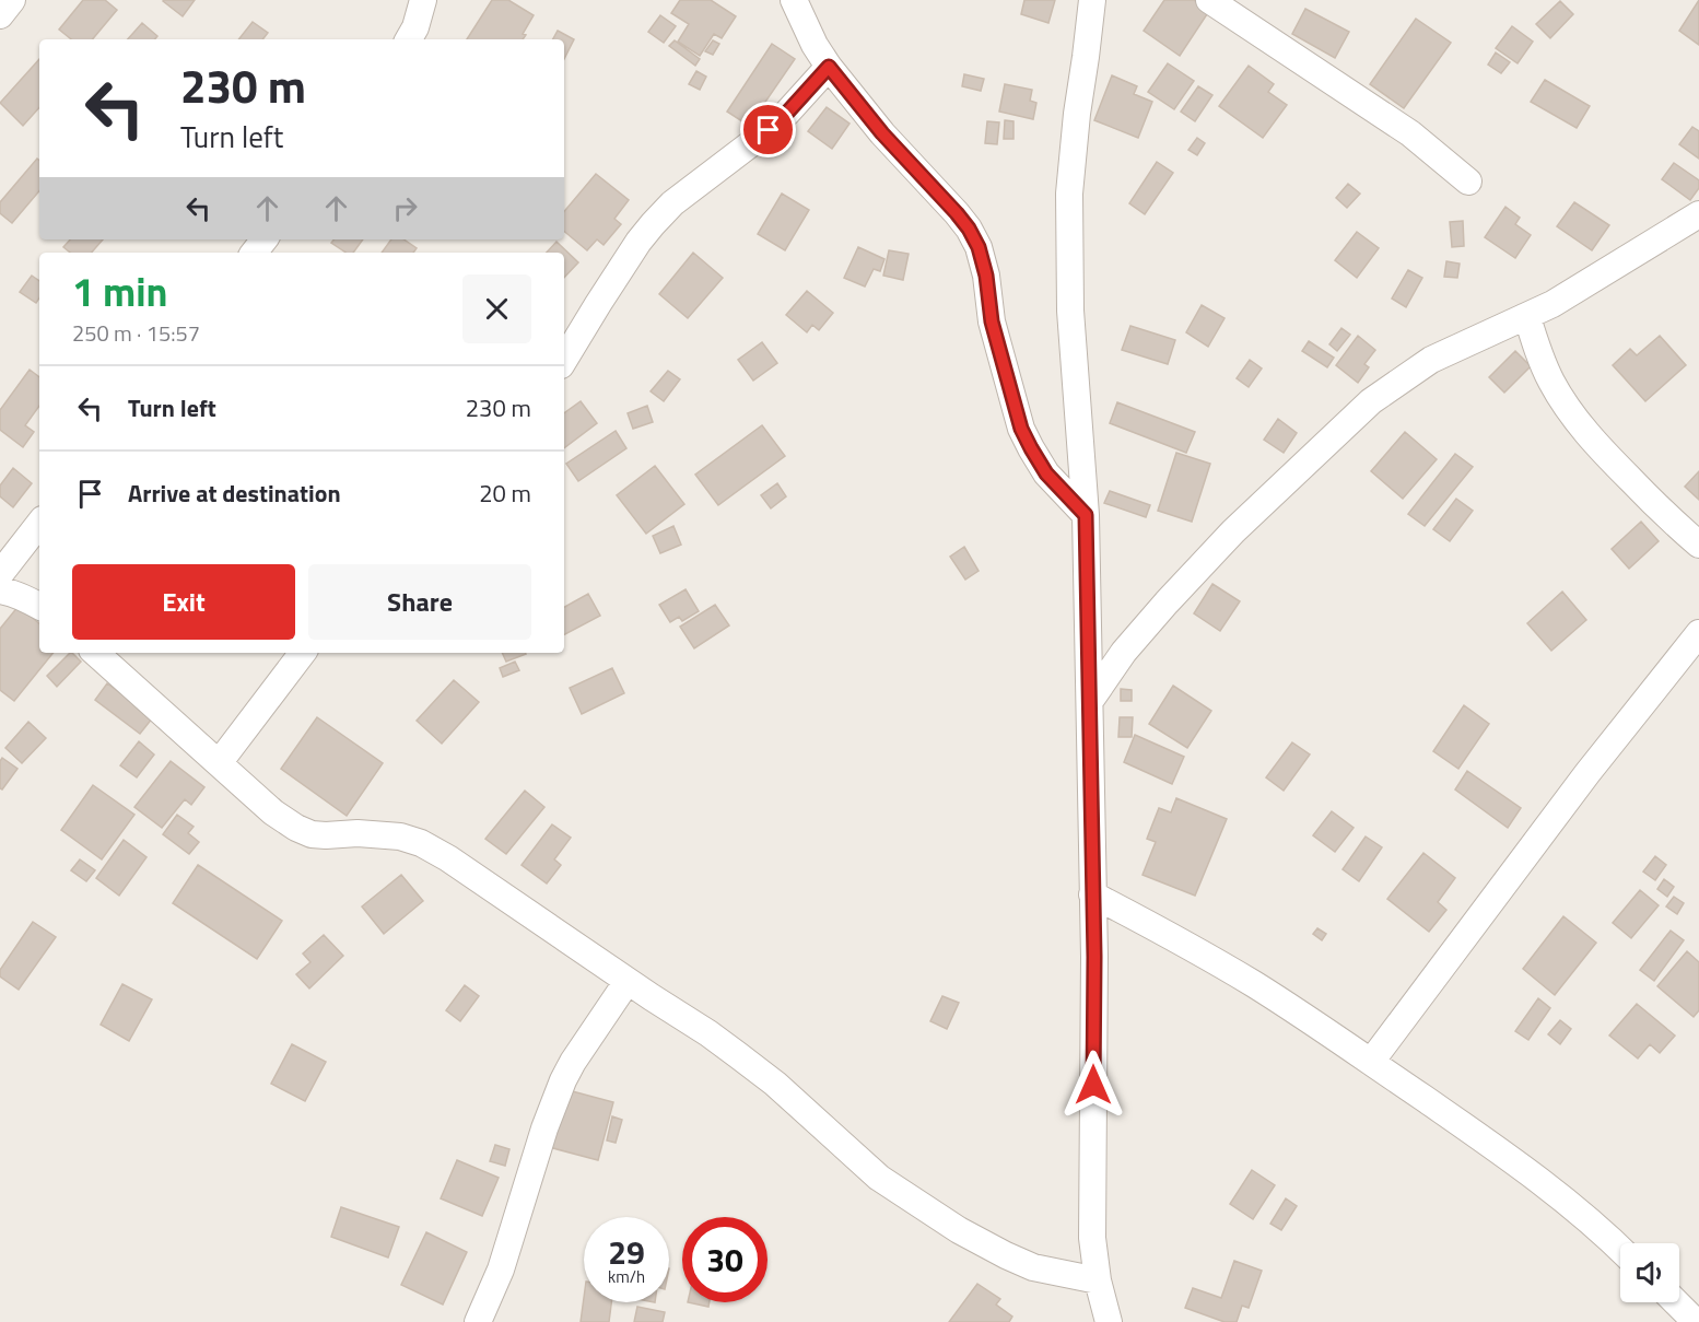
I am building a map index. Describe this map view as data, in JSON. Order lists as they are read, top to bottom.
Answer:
{
  "page": {
    "turn": ["230 m", "Turn left"],
    "heading": ["1 min", "250 m · 15:57"],
    "list": [
      {
        "name": "Turn left",
        "value": "230 m"
      },
      {
        "name": "Arrive at destination",
        "value": "20 m"
      }
    ],
    "buttons": ["Exit", "Share"],
    "speed": "29 km/h",
    "limit": "30"
  }
}
